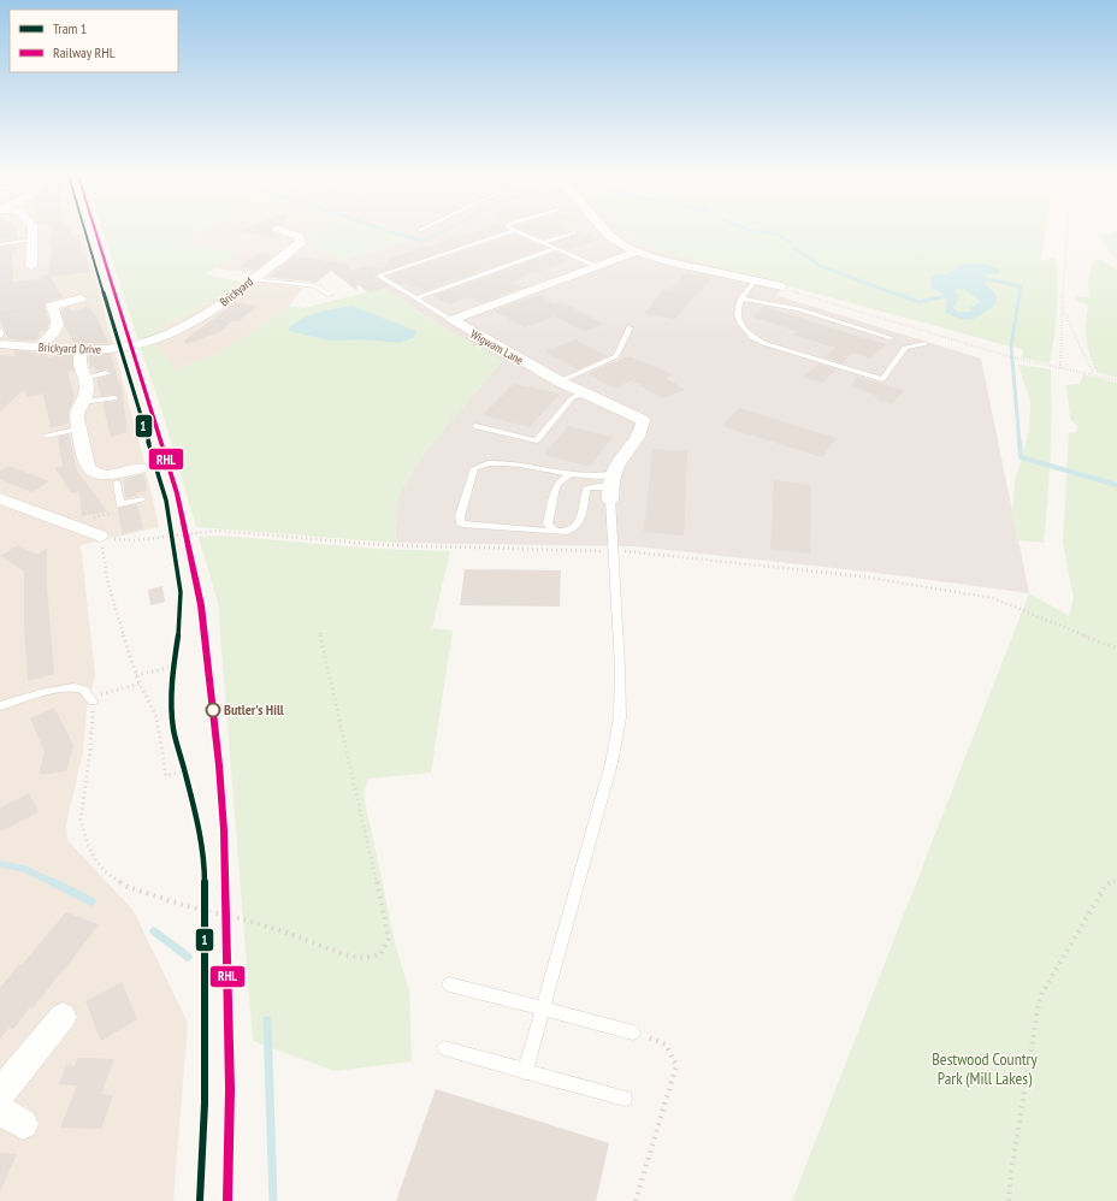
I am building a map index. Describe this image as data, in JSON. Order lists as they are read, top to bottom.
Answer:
{
  "streets": {
    "street": ["Brickyard", "Wigwam Lane", "Brickyard Drive"]
  },
  "crossings": [
    ["Brickyard", "Brickyard Drive"]
  ],
  "parks": ["Bestwood Country Park (Mill Lakes)"],
  "places": ["Butler's Hill"],
  "lines": ["tram line 1", "rail line RHL"],
  "legend": ["Tram 1", "Railway RHL"]
}
